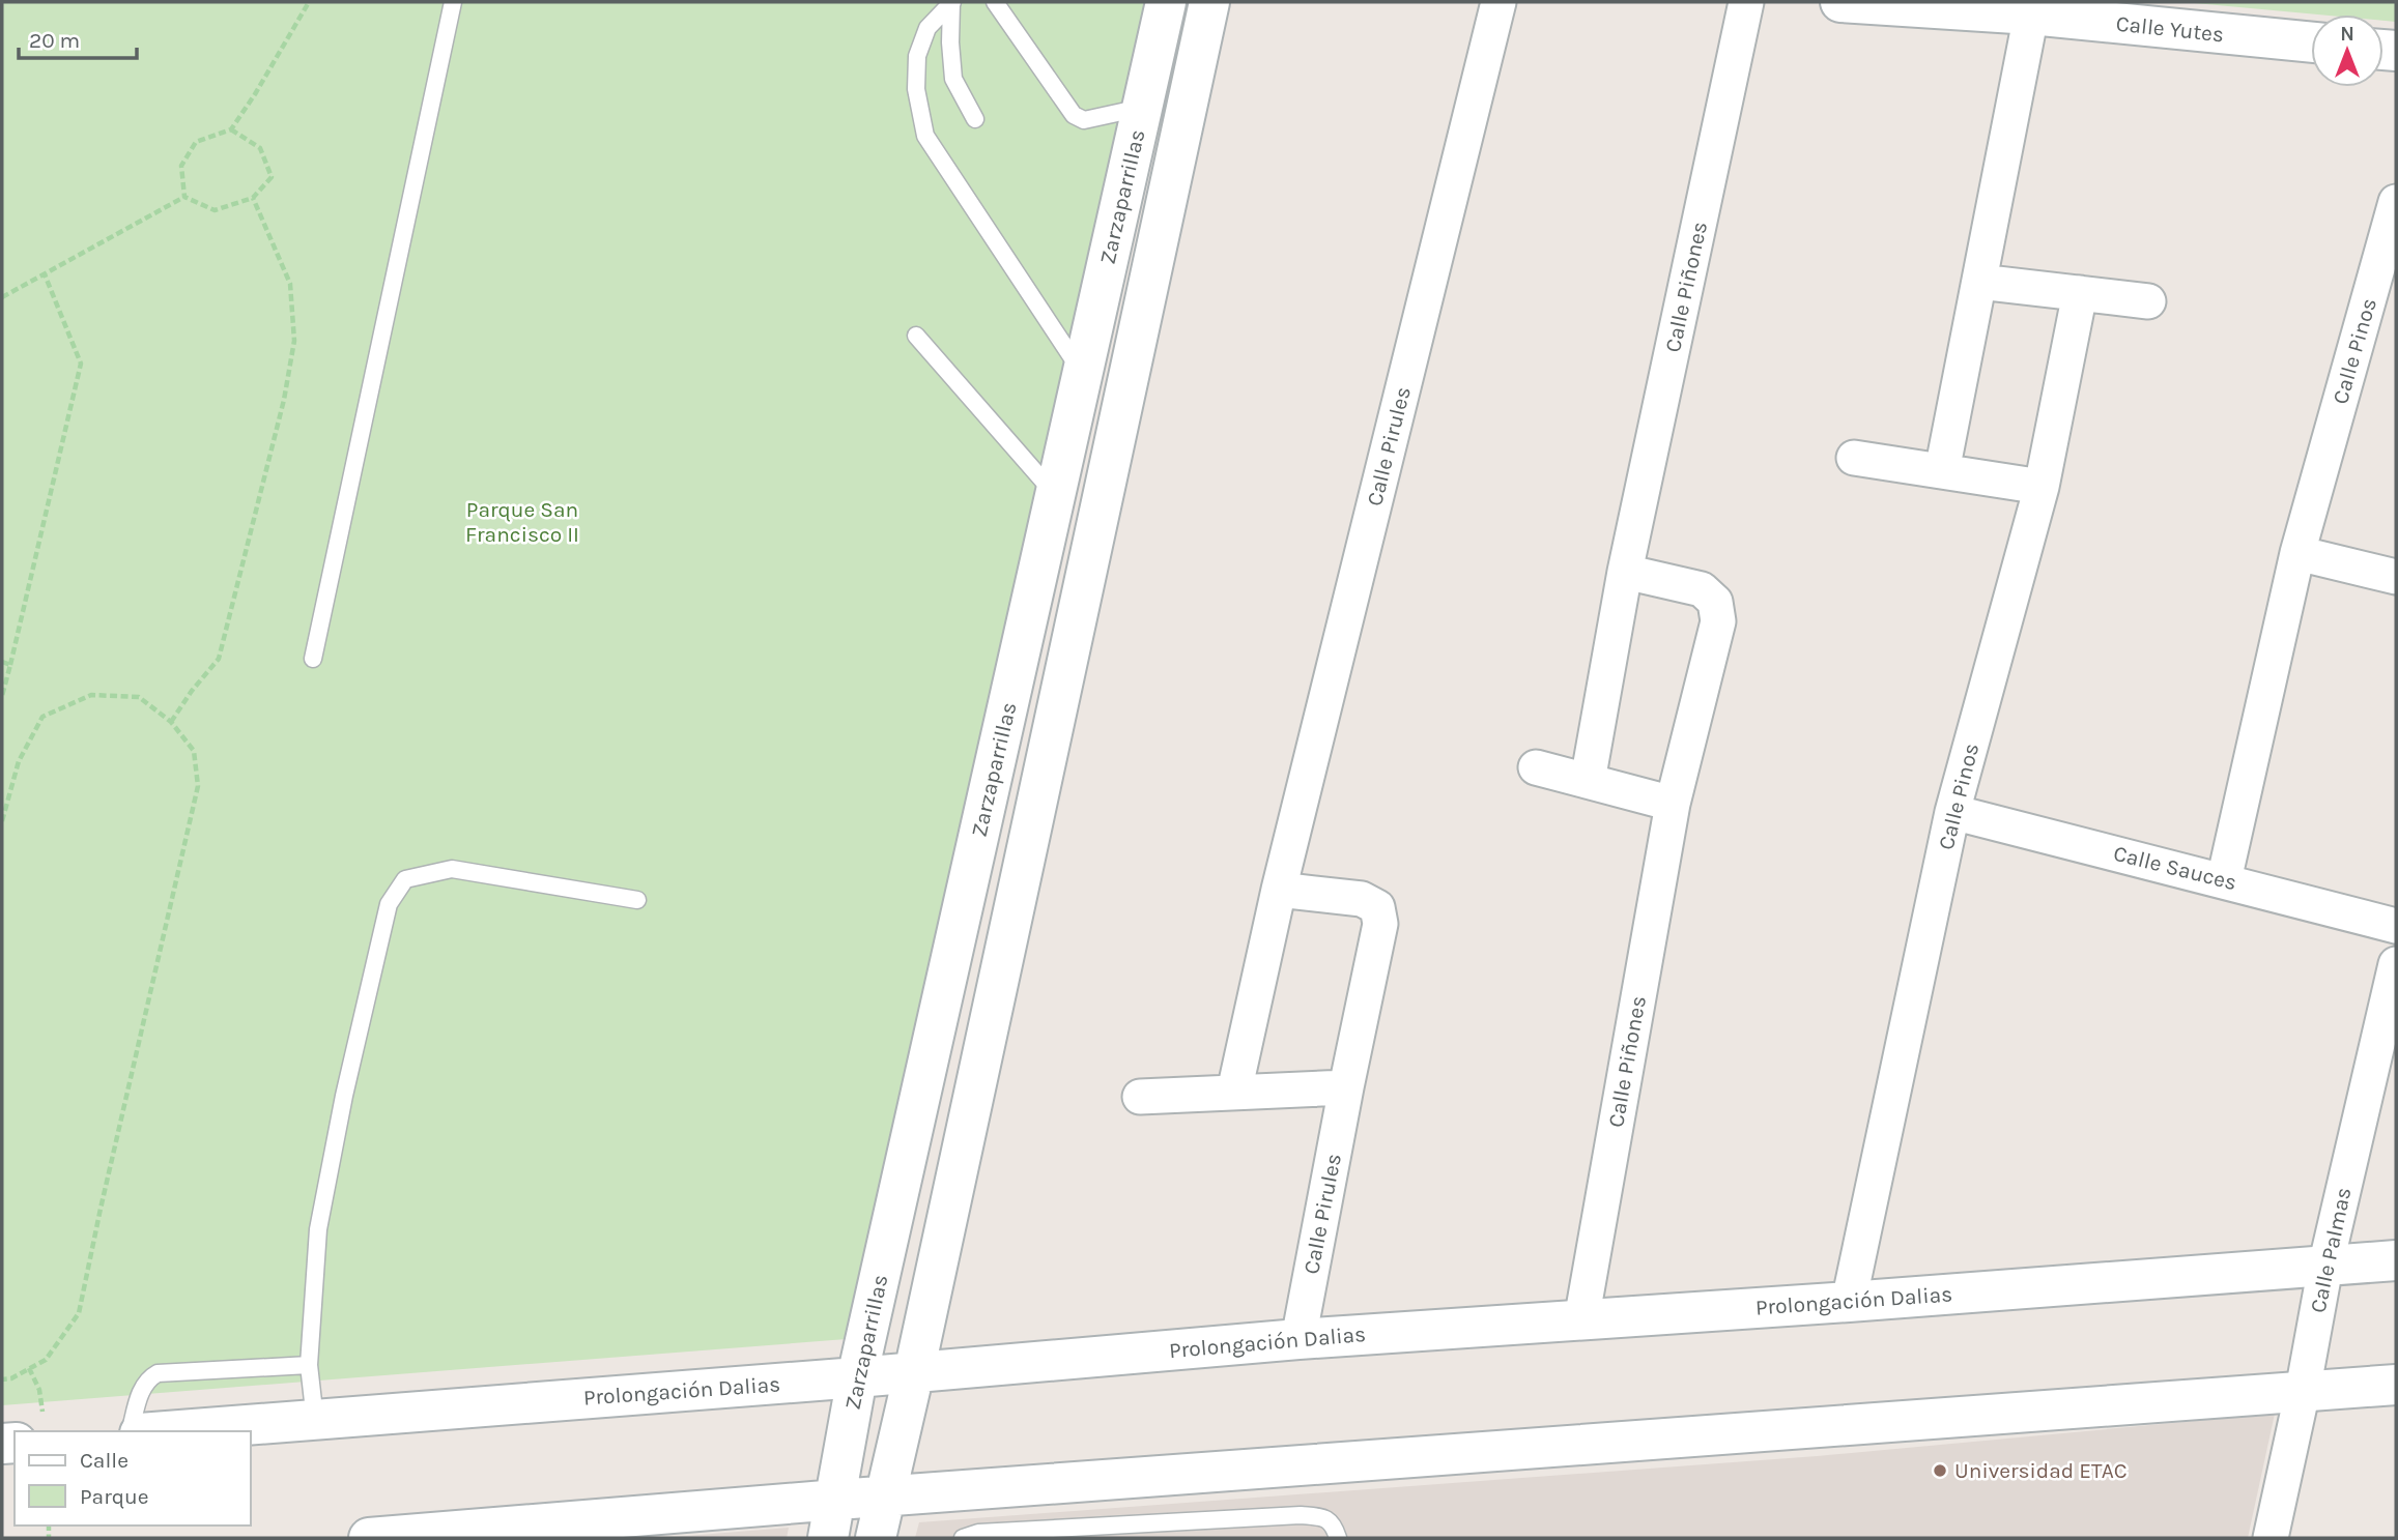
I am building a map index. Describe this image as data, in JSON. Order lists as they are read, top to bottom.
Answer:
{
  "streets": {
    "main road": ["Calle Yutes", "Zarzaparrillas", "Prolongación Dalias"],
    "street": [
      "Calle Piñones",
      "Calle Pinos",
      "Calle Pirules",
      "Calle Sauces",
      "Calle Palmas"
    ]
  },
  "crossings": [
    ["Zarzaparrillas", "Prolongación Dalias"],
    ["Calle Piñones", "Prolongación Dalias"],
    ["Calle Pinos", "Calle Sauces"],
    ["Calle Pinos", "Prolongación Dalias"],
    ["Calle Pirules", "Prolongación Dalias"],
    ["Calle Palmas", "Prolongación Dalias"]
  ],
  "parks": ["Parque San Francisco II"],
  "places": ["Universidad ETAC"],
  "legend": ["Calle", "Parque"],
  "scale_bar": "20 m",
  "north": "top"
}
